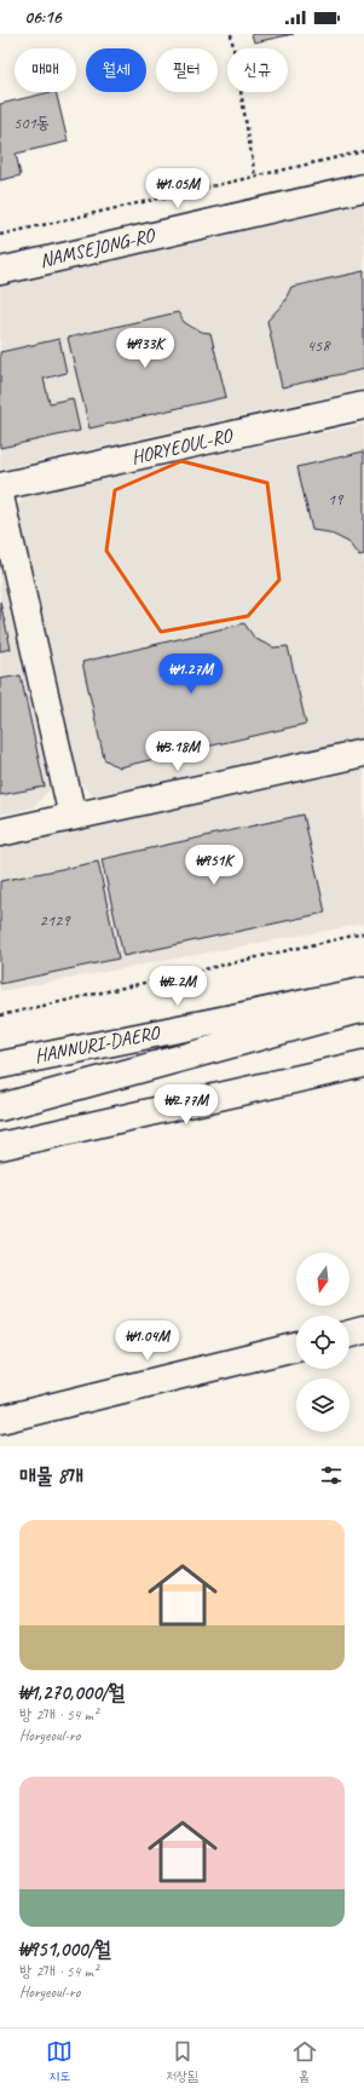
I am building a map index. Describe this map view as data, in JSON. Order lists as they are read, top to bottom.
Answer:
{
  "streets": {
    "street": ["NAMSEJONG-RO", "HORYEOUL-RO", "HANNURI-DAERO"]
  },
  "house_numbers": [
    "501동",
    "458",
    "19",
    "2129"
  ],
  "north": "bottom",
  "page": {
    "status": "06:16",
    "chip": [
      "매매",
      "월세",
      "필터",
      "신규"
    ],
    "price": [
      "₩1.05M",
      "₩933K",
      "₩1.27M",
      "₩3.18M",
      "₩951K",
      "₩2.2M",
      "₩2.77M",
      "₩1.04M"
    ],
    "heading": "매물 8개",
    "list": [
      {
        "name": "₩1,270,000/월",
        "note": "방 2개 · 54 m² · Horyeoul-ro"
      },
      {
        "name": "₩951,000/월",
        "note": "방 2개 · 54 m² · Horyeoul-ro"
      }
    ],
    "tabs": ["지도", "저장됨", "홈"]
  }
}
